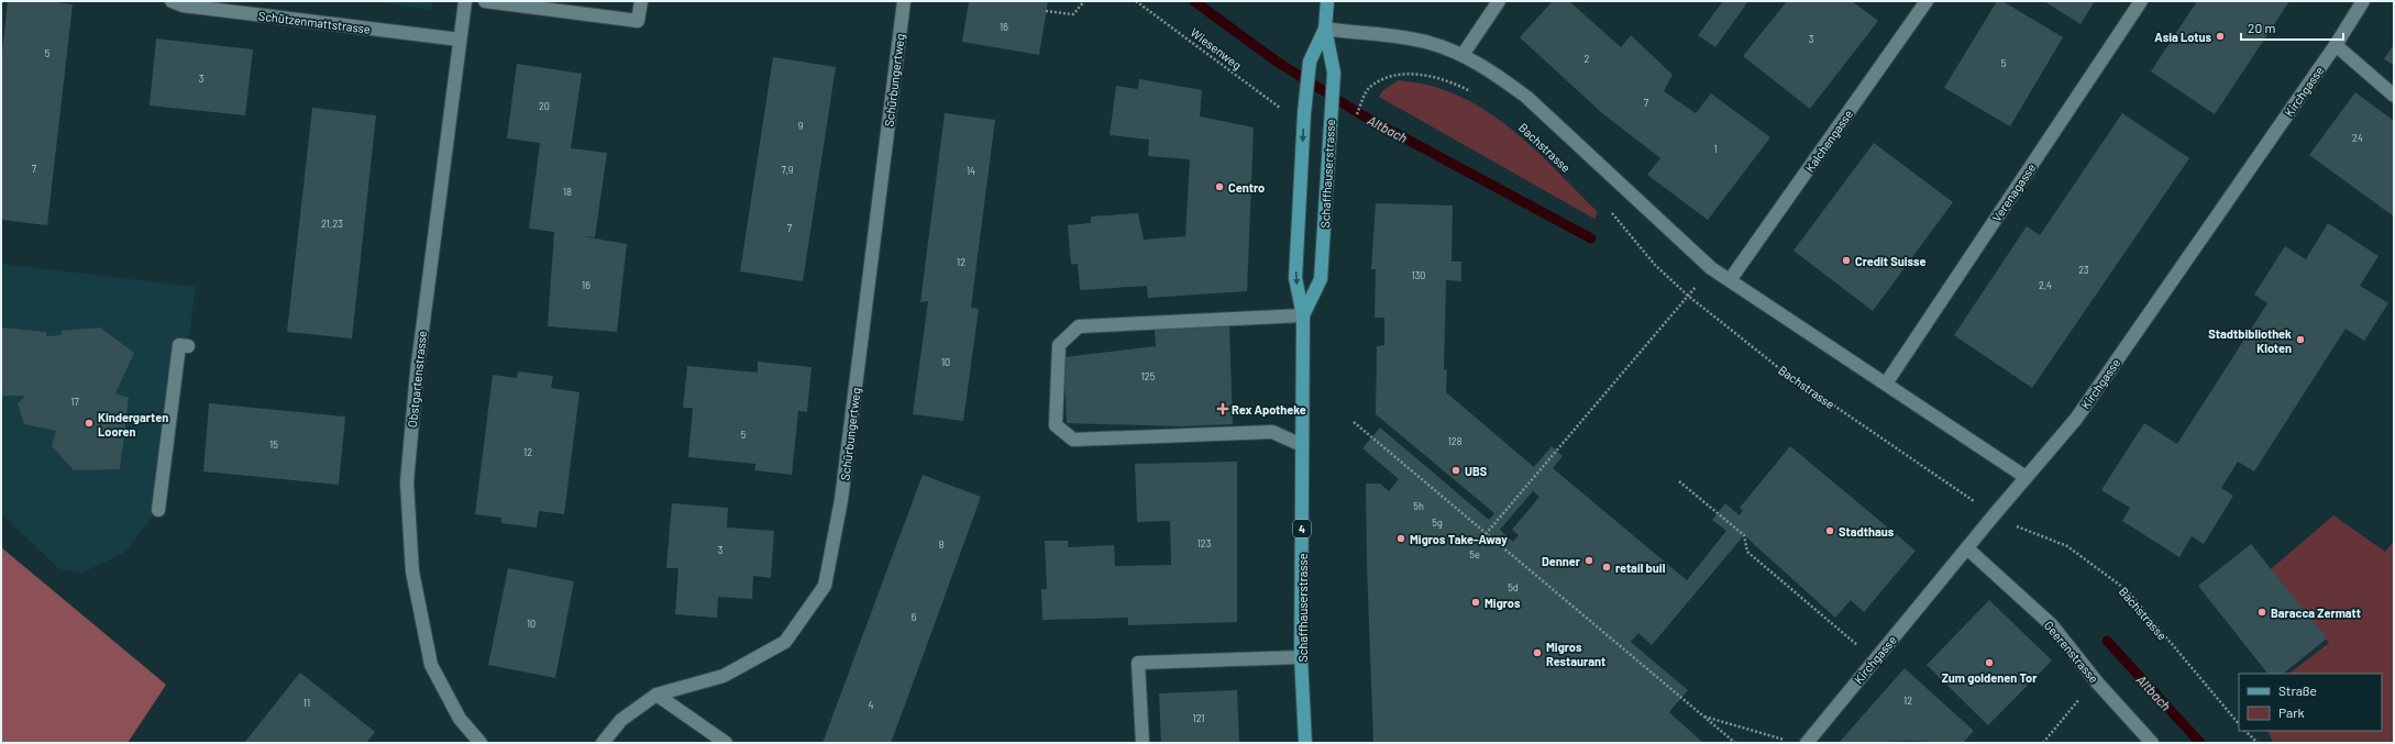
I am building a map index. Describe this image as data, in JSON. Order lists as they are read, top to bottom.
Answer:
{
  "streets": {
    "main road": ["Schaffhauserstrasse", "4"],
    "street": [
      "Schützenmattstrasse",
      "Schürbungertweg",
      "Kirchgasse",
      "Kalchengasse",
      "Bachstrasse",
      "Verenagasse",
      "Obstgartenstrasse",
      "Geerenstrasse"
    ],
    "path": ["Wiesenweg"]
  },
  "crossings": [
    ["Schützenmattstrasse", "Obstgartenstrasse"],
    ["Kirchgasse", "Bachstrasse"],
    ["Kirchgasse", "Geerenstrasse"],
    ["Kalchengasse", "Bachstrasse"],
    ["Bachstrasse", "Schaffhauserstrasse"],
    ["Bachstrasse", "Verenagasse"]
  ],
  "water": ["Altbach"],
  "places": {
    "other": [
      "Asia Lotus",
      "Centro",
      "Credit Suisse",
      "Stadtbibliothek Kloten",
      "Kindergarten Looren",
      "UBS",
      "Stadthaus",
      "Migros Take-Away",
      "Denner",
      "retail buil",
      "Migros",
      "Baracca Zermatt",
      "Migros Restaurant",
      "Zum goldenen Tor"
    ],
    "health": ["Rex Apotheke"]
  },
  "house_numbers": [
    "16",
    "3",
    "5",
    "2",
    "5",
    "3",
    "7",
    "20",
    "9",
    "24",
    "1",
    "7",
    "7,9",
    "14",
    "18",
    "21,23",
    "7",
    "12",
    "23",
    "130",
    "16",
    "2,4",
    "10",
    "125",
    "17",
    "5",
    "128",
    "15",
    "12",
    "5h",
    "5g",
    "123",
    "8",
    "3",
    "5e",
    "5d",
    "6",
    "10",
    "12",
    "11",
    "4",
    "121"
  ],
  "legend": ["Straße", "Park"],
  "scale_bar": "20 m"
}
